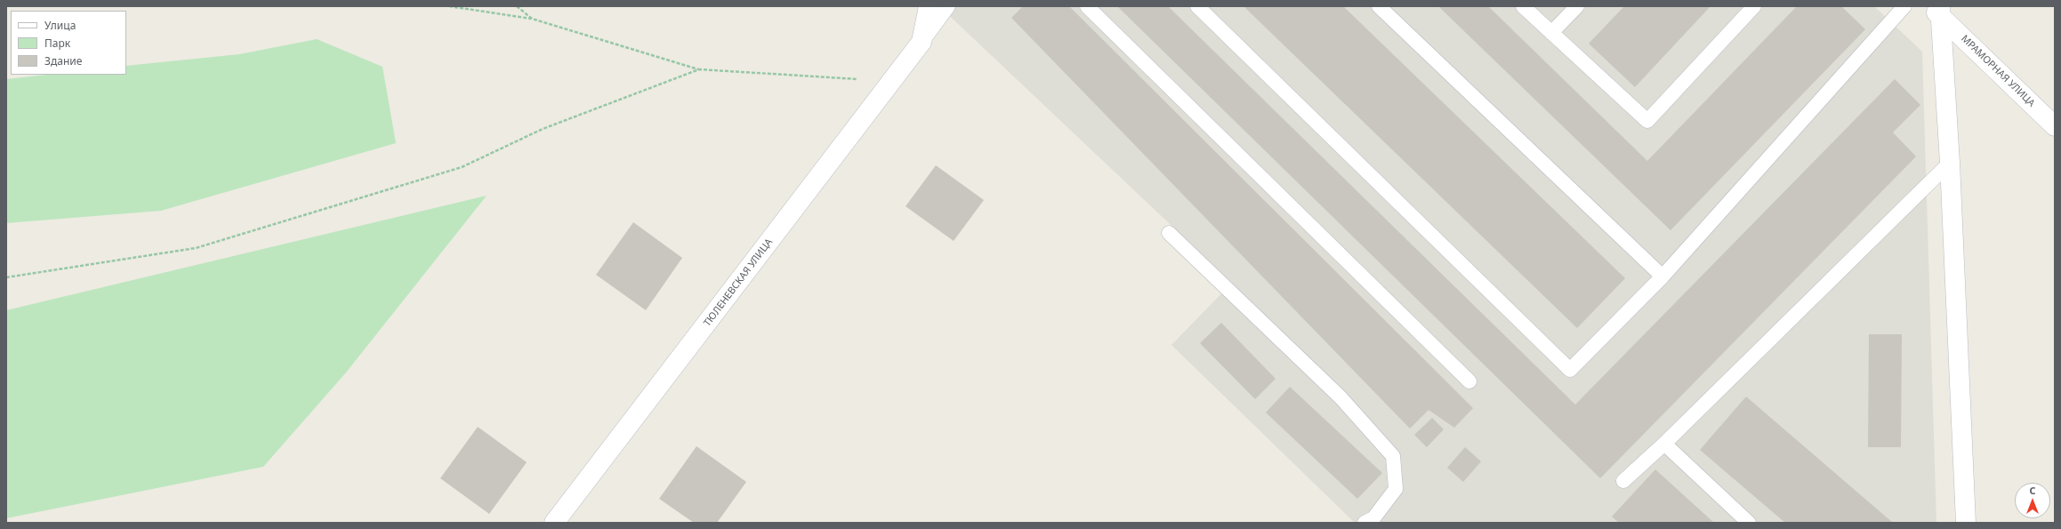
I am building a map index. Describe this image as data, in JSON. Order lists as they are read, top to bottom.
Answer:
{
  "streets": {
    "street": ["МРАМОРНАЯ УЛИЦА", "ТЮЛЕНЕВСКАЯ УЛИЦА"]
  },
  "legend": ["Улица", "Парк", "Здание"],
  "north": "top"
}
